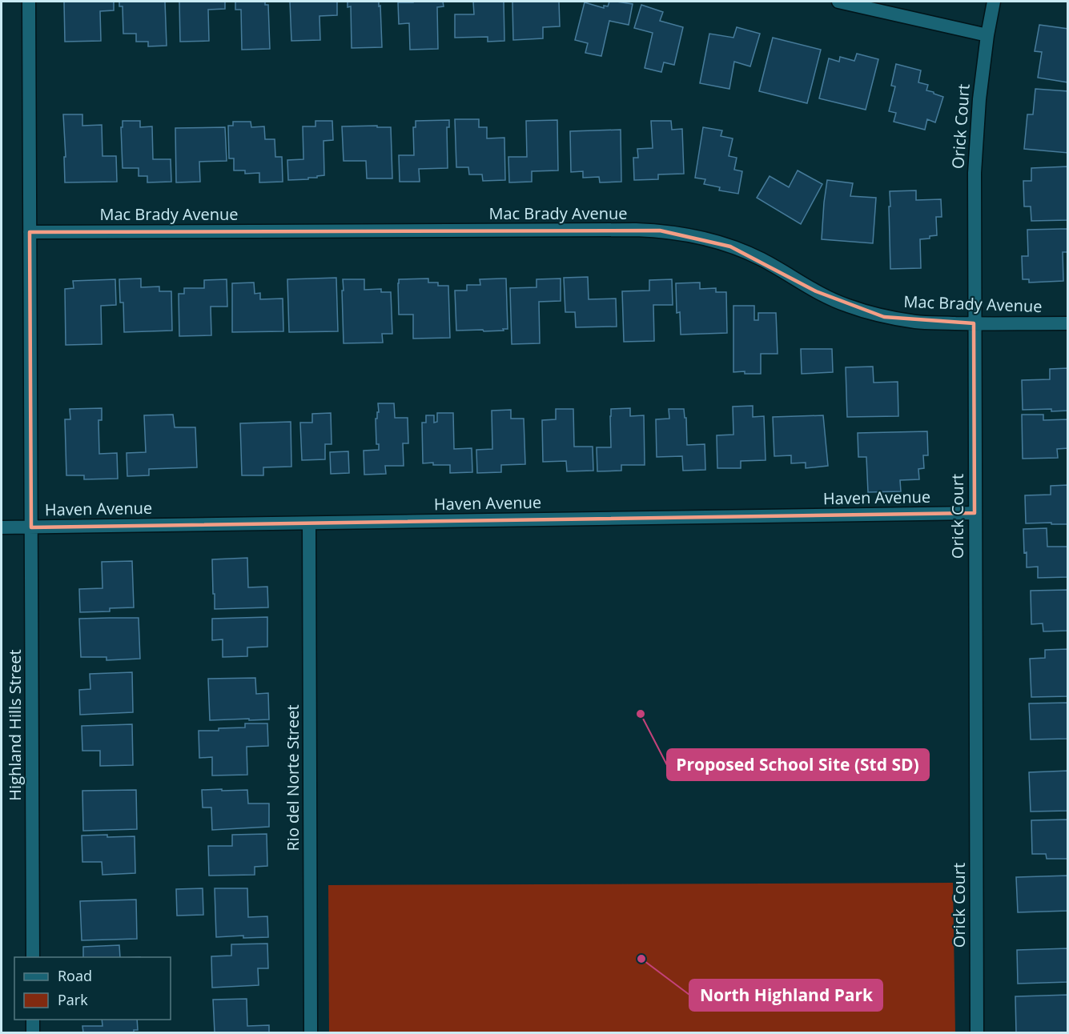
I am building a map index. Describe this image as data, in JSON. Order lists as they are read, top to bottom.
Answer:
{
  "streets": {
    "street": [
      "Orick Court",
      "Mac Brady Avenue",
      "Haven Avenue",
      "Highland Hills Street",
      "Rio del Norte Street"
    ]
  },
  "crossings": [
    ["Orick Court", "Mac Brady Avenue"],
    ["Orick Court", "Haven Avenue"],
    ["Mac Brady Avenue", "Highland Hills Street"],
    ["Haven Avenue", "Highland Hills Street"],
    ["Haven Avenue", "Rio del Norte Street"]
  ],
  "places": ["Proposed School Site (Std SD)", "North Highland Park"],
  "legend": ["Road", "Park"]
}
